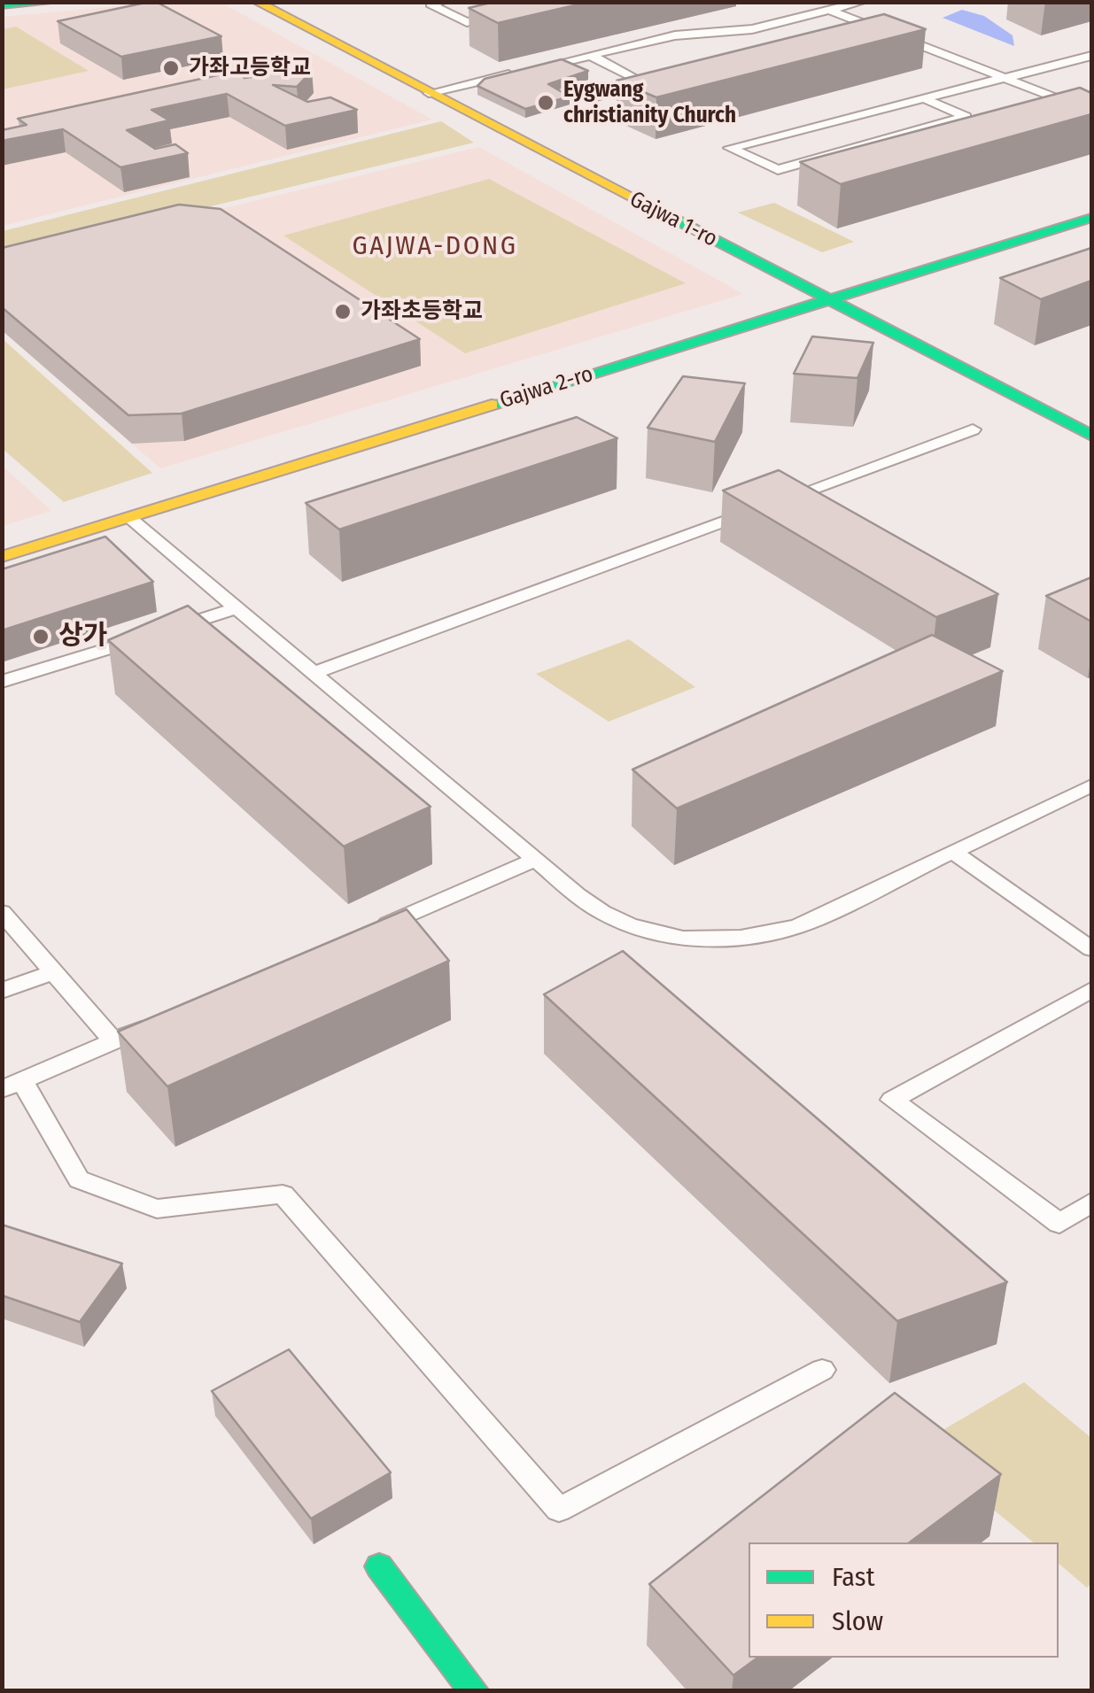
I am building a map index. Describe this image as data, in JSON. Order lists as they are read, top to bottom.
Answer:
{
  "streets": {
    "street": ["Gajwa 1-ro", "Gajwa 2-ro"]
  },
  "crossings": [
    ["Gajwa 1-ro", "Gajwa 2-ro"]
  ],
  "districts": ["GAJWA-DONG"],
  "places": [
    "가좌고등학교",
    "Eygwang christianity Church",
    "가좌초등학교",
    "상가"
  ],
  "legend": ["Fast", "Slow"]
}
